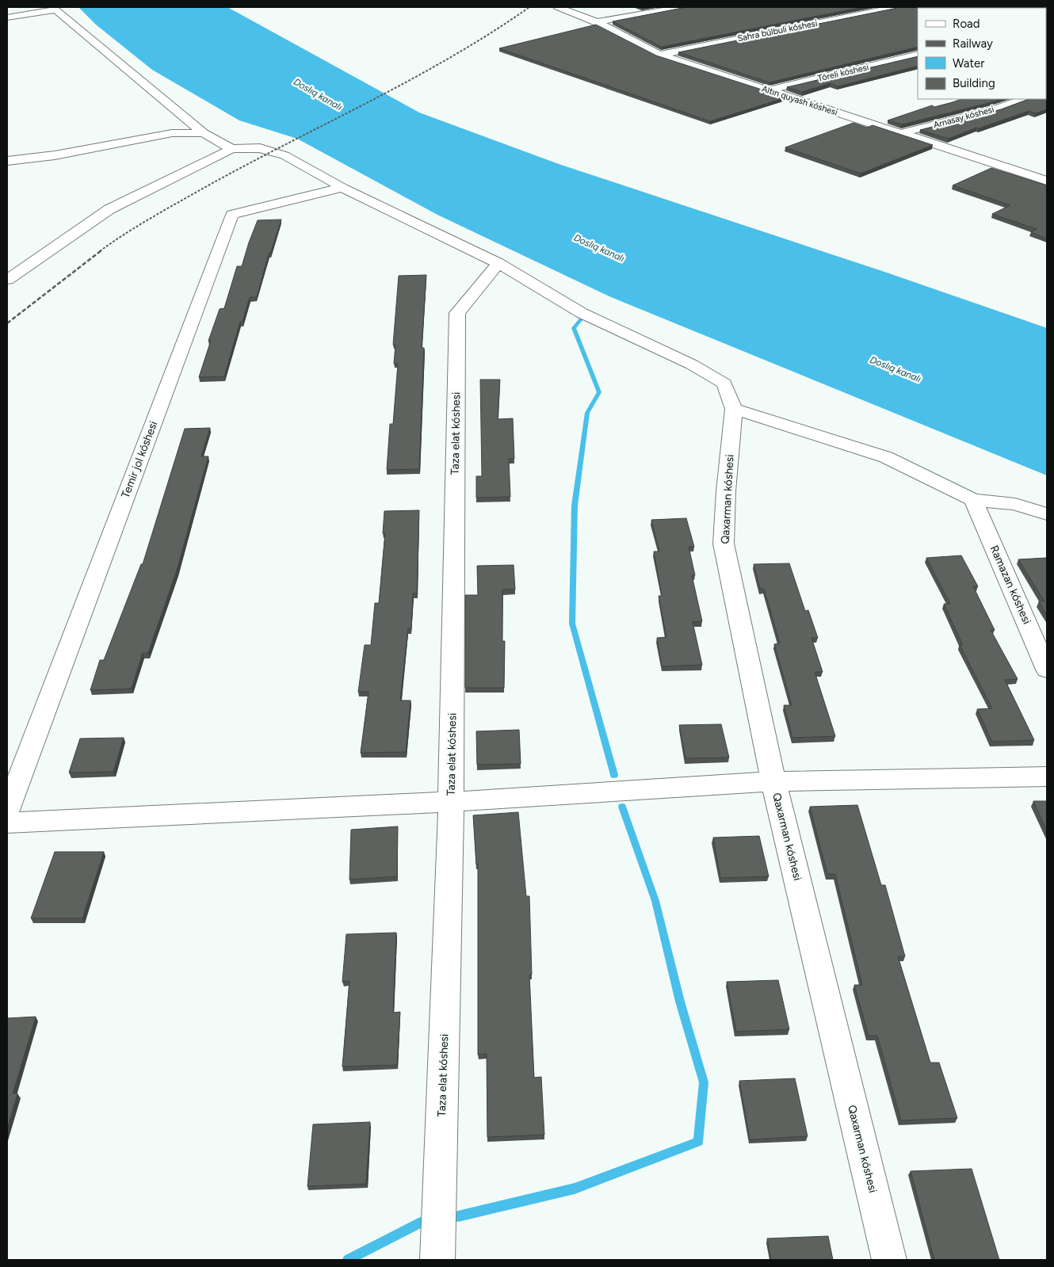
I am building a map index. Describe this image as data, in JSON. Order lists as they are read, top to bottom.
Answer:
{
  "streets": {
    "street": [
      "Sahra búlbuli kóshesi",
      "Tóreli kóshesi",
      "Altın quyash kóshesi",
      "Arnasay kóshesi",
      "Taza elat kóshesi",
      "Temir jol kóshesi",
      "Qaxarman kóshesi",
      "Ramazan kóshesi"
    ]
  },
  "crossings": [
    ["Sahra búlbuli kóshesi", "Altın quyash kóshesi"],
    ["Tóreli kóshesi", "Altın quyash kóshesi"],
    ["Altın quyash kóshesi", "Arnasay kóshesi"]
  ],
  "water": ["Doslıq kanalı"],
  "legend": [
    "Road",
    "Railway",
    "Water",
    "Building"
  ]
}
